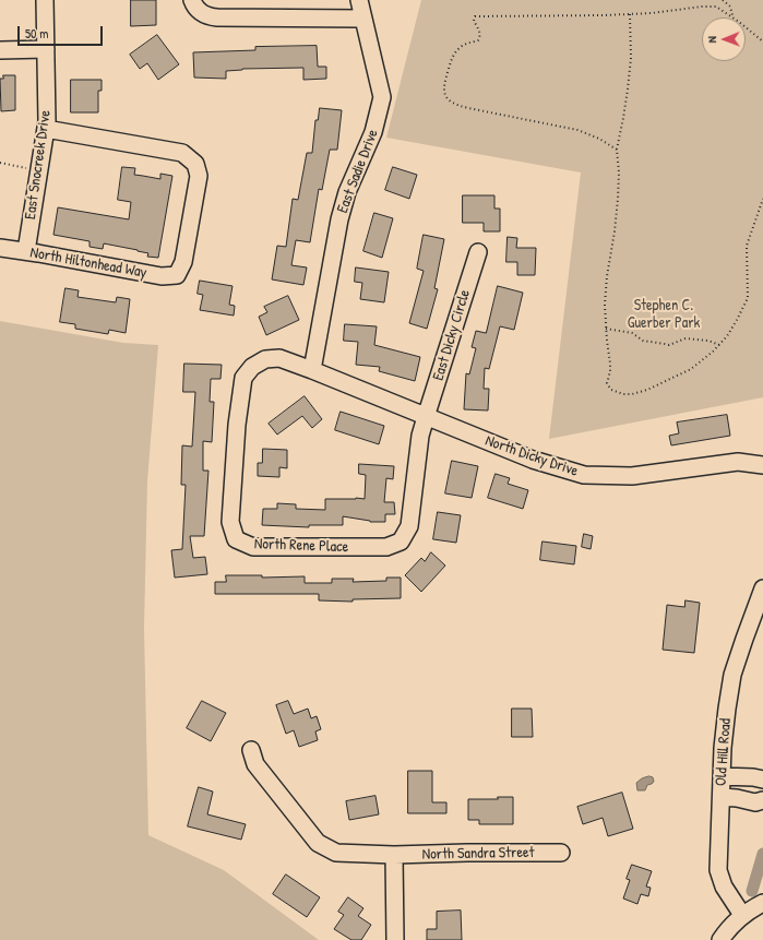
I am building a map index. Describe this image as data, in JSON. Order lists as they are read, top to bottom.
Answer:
{
  "streets": {
    "street": [
      "East Snocreek Drive",
      "East Sadie Drive",
      "North Hiltonhead Way",
      "East Dicky Circle",
      "North Dicky Drive",
      "North Rene Place",
      "Old Hill Road",
      "North Sandra Street"
    ]
  },
  "crossings": [
    ["East Snocreek Drive", "North Hiltonhead Way"],
    ["East Sadie Drive", "North Dicky Drive"],
    ["East Sadie Drive", "North Rene Place"],
    ["East Dicky Circle", "North Dicky Drive"],
    ["East Dicky Circle", "North Rene Place"],
    ["North Dicky Drive", "North Rene Place"]
  ],
  "parks": ["Stephen C. Guerber Park"],
  "scale_bar": "50 m",
  "north": "left"
}
